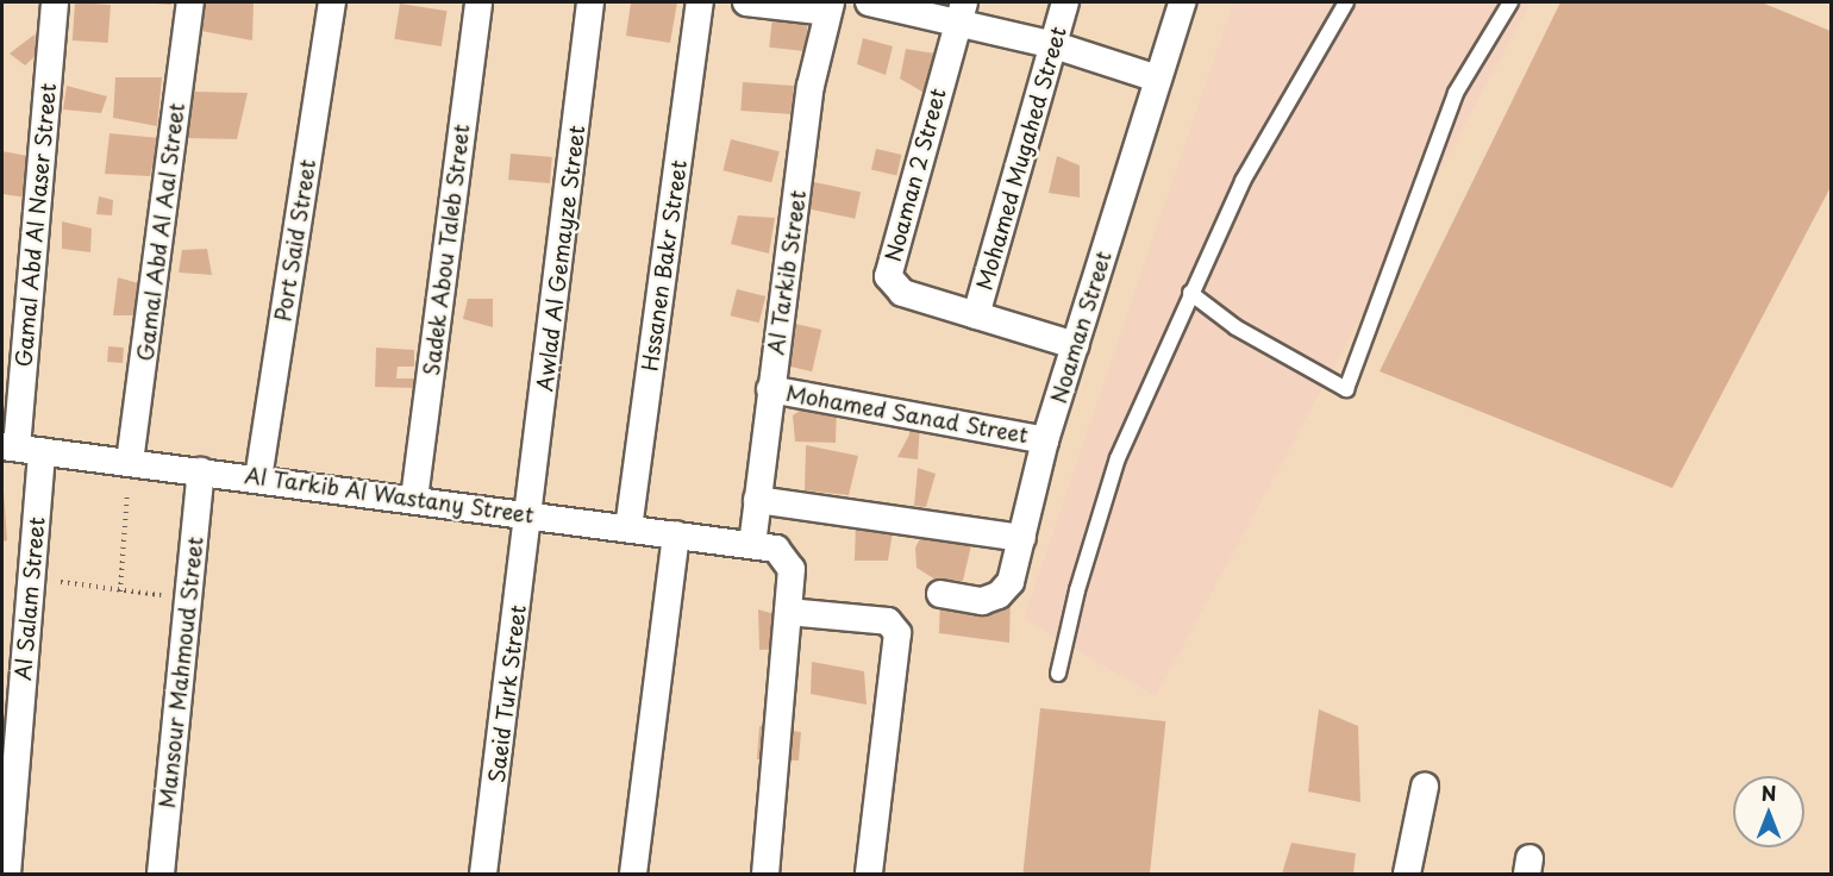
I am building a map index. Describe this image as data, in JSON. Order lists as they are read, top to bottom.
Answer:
{
  "streets": {
    "street": [
      "Mohamed Mugahed Street",
      "Noaman 2 Street",
      "Gamal Abd Al Naser Street",
      "Gamal Abd Al Aal Street",
      "Port Said Street",
      "Sadek Abou Taleb Street",
      "Awlad Al Gemayze Street",
      "Hssanen Bakr Street",
      "Al Tarkib Street",
      "Noaman Street",
      "Mohamed Sanad Street",
      "Al Tarkib Al Wastany Street",
      "Al Salam Street",
      "Mansour Mahmoud Street",
      "Saeid Turk Street"
    ]
  },
  "crossings": [
    ["Mohamed Mugahed Street", "Noaman 2 Street"],
    ["Noaman 2 Street", "Noaman Street"],
    ["Gamal Abd Al Naser Street", "Al Tarkib Al Wastany Street"],
    ["Gamal Abd Al Naser Street", "Al Salam Street"],
    ["Gamal Abd Al Aal Street", "Al Tarkib Al Wastany Street"],
    ["Port Said Street", "Al Tarkib Al Wastany Street"],
    ["Sadek Abou Taleb Street", "Al Tarkib Al Wastany Street"],
    ["Awlad Al Gemayze Street", "Al Tarkib Al Wastany Street"],
    ["Awlad Al Gemayze Street", "Saeid Turk Street"],
    ["Hssanen Bakr Street", "Al Tarkib Al Wastany Street"],
    ["Al Tarkib Street", "Mohamed Sanad Street"],
    ["Al Tarkib Street", "Al Tarkib Al Wastany Street"],
    ["Noaman Street", "Mohamed Sanad Street"],
    ["Al Tarkib Al Wastany Street", "Al Salam Street"],
    ["Al Tarkib Al Wastany Street", "Mansour Mahmoud Street"],
    ["Al Tarkib Al Wastany Street", "Saeid Turk Street"]
  ],
  "north": "top"
}
